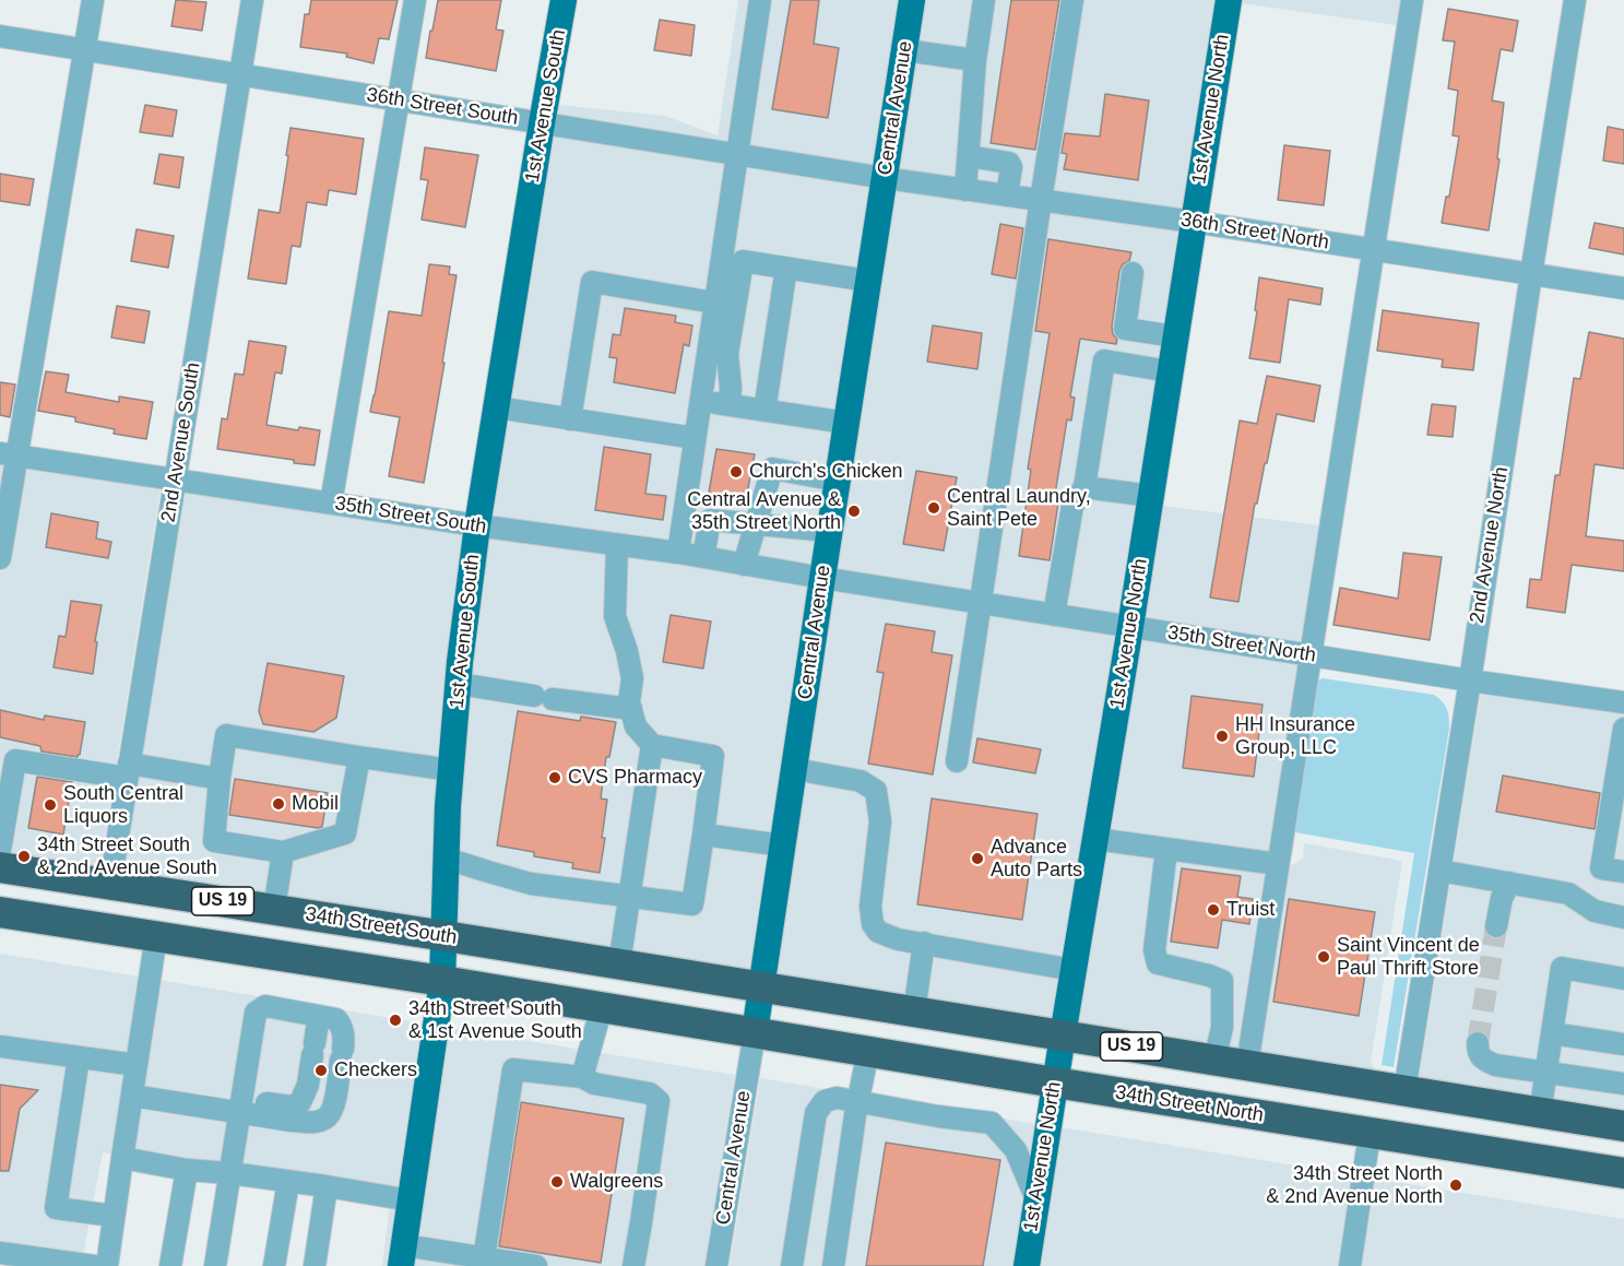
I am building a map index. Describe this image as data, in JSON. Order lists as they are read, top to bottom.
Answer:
{
  "streets": {
    "highway": ["US 19", "34th Street South", "34th Street North"],
    "main road": ["1st Avenue South", "Central Avenue", "1st Avenue North"],
    "street": [
      "36th Street South",
      "36th Street North",
      "2nd Avenue South",
      "35th Street South",
      "2nd Avenue North",
      "35th Street North"
    ]
  },
  "crossings": [
    ["1st Avenue South", "36th Street South"],
    ["1st Avenue South", "35th Street South"],
    ["1st Avenue South", "US 19"],
    ["1st Avenue South", "34th Street South"],
    ["36th Street South", "Central Avenue"],
    ["36th Street South", "36th Street North"],
    ["36th Street South", "2nd Avenue South"],
    ["Central Avenue", "36th Street North"],
    ["Central Avenue", "35th Street South"],
    ["Central Avenue", "35th Street North"],
    ["Central Avenue", "US 19"],
    ["Central Avenue", "34th Street South"],
    ["Central Avenue", "34th Street North"],
    ["1st Avenue North", "36th Street North"],
    ["1st Avenue North", "35th Street North"],
    ["1st Avenue North", "US 19"],
    ["1st Avenue North", "34th Street North"],
    ["36th Street North", "2nd Avenue North"],
    ["2nd Avenue South", "35th Street South"],
    ["2nd Avenue South", "34th Street South"],
    ["35th Street South", "35th Street North"],
    ["2nd Avenue North", "35th Street North"],
    ["2nd Avenue North", "US 19"],
    ["US 19", "34th Street South"],
    ["US 19", "34th Street North"]
  ],
  "places": [
    "Church's Chicken",
    "Central Laundry, Saint Pete",
    "Central Avenue & 35th Street North",
    "HH Insurance Group, LLC",
    "CVS Pharmacy",
    "Mobil",
    "South Central Liquors",
    "34th Street South & 2nd Avenue South",
    "Advance Auto Parts",
    "Truist",
    "Saint Vincent de Paul Thrift Store",
    "34th Street South & 1st Avenue South",
    "Checkers",
    "Walgreens",
    "34th Street North & 2nd Avenue North"
  ]
}
